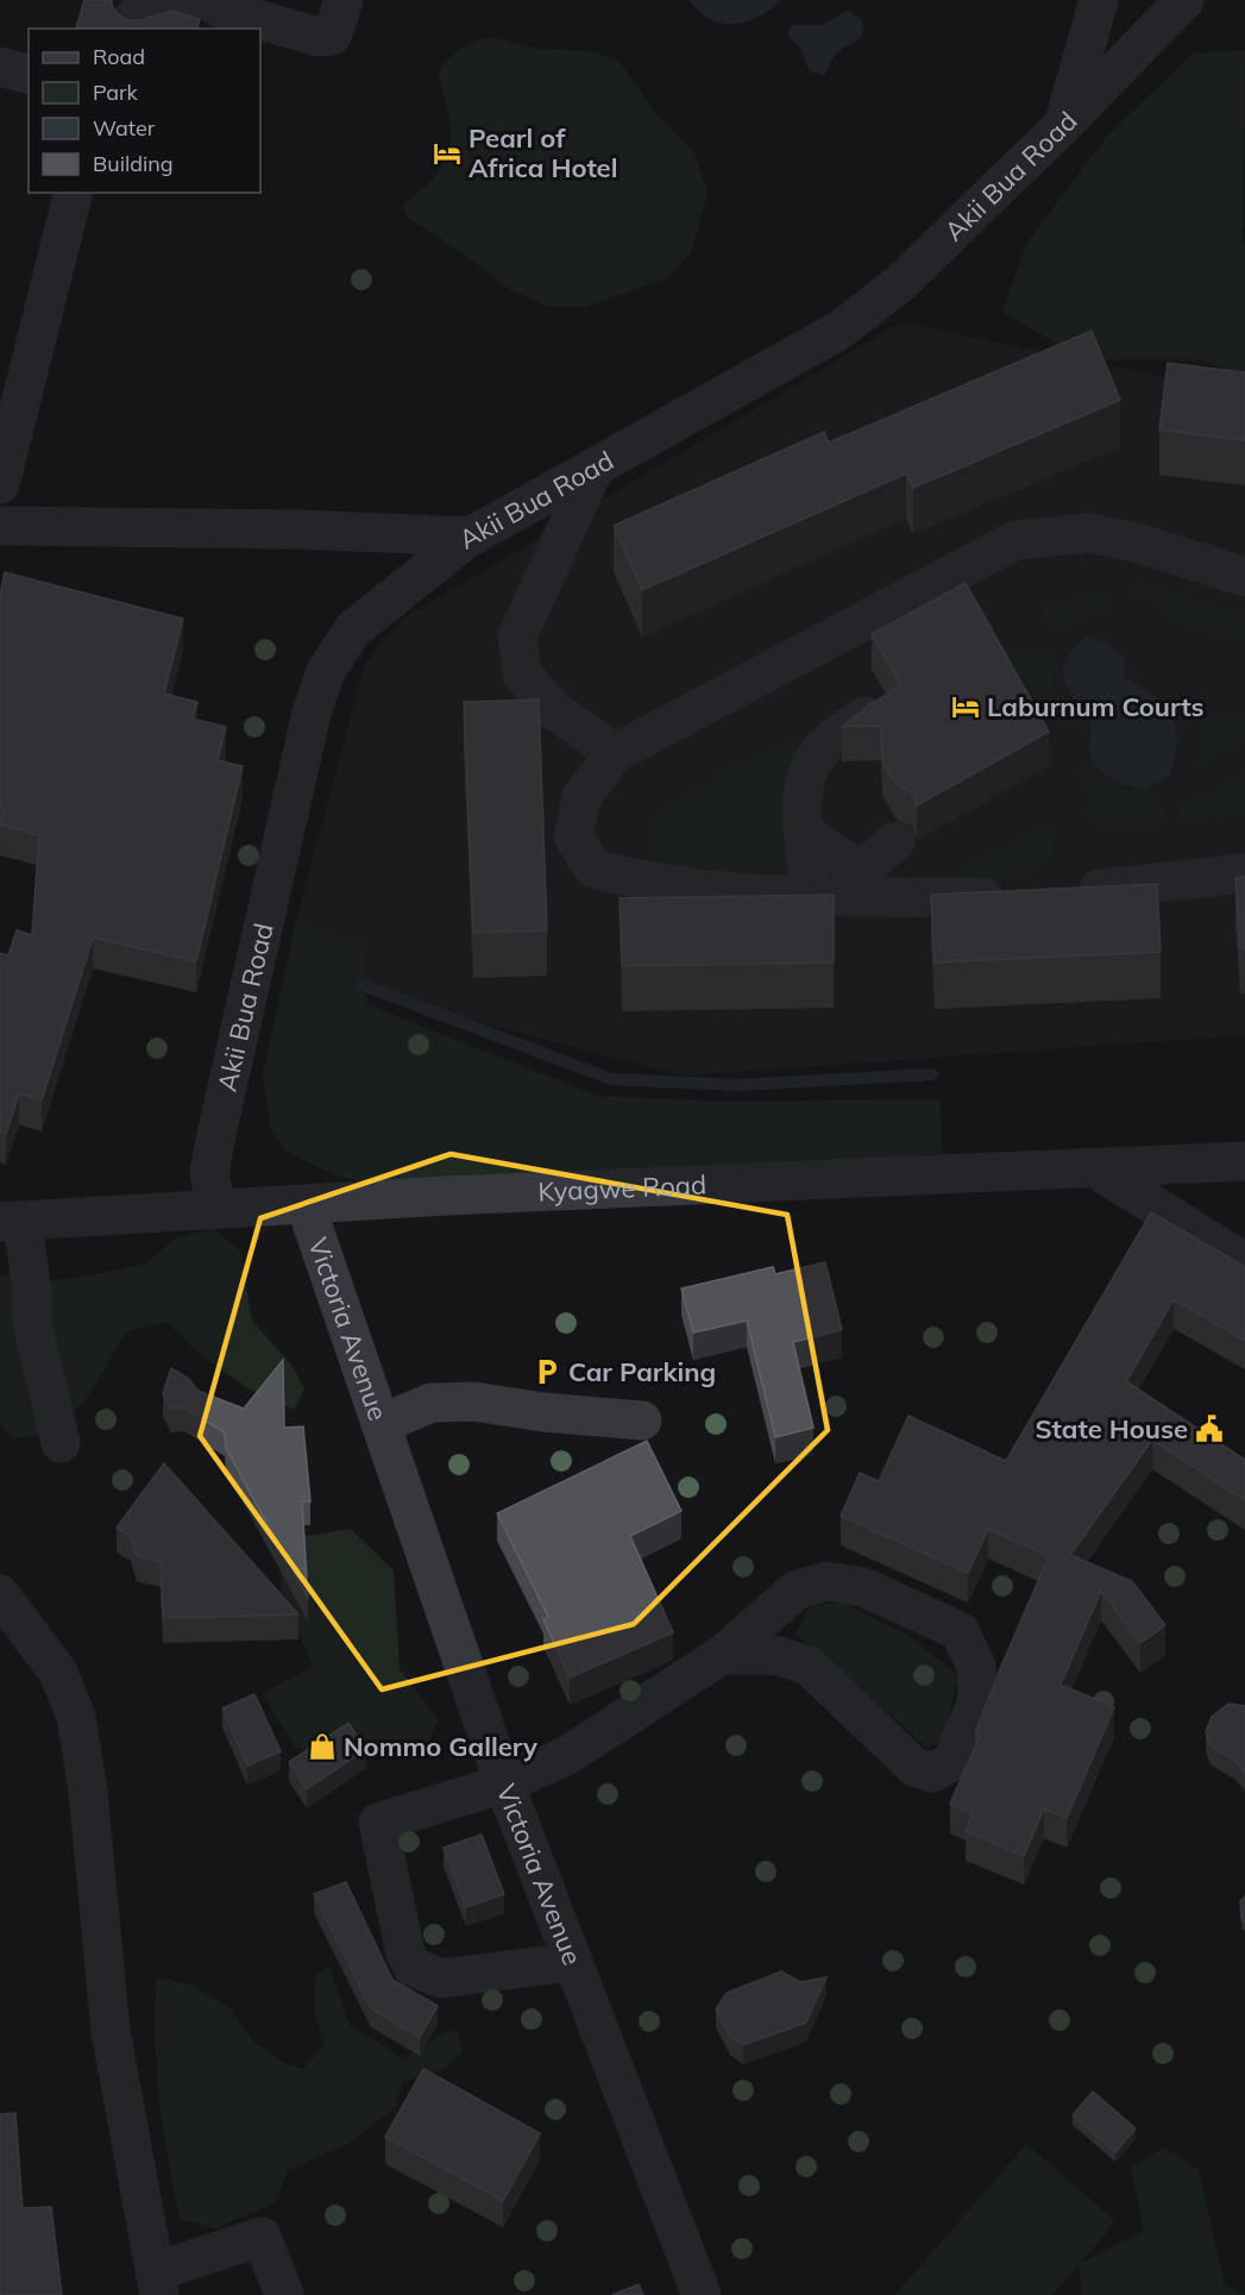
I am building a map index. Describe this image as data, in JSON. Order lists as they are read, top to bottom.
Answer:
{
  "streets": {
    "street": ["Akii Bua Road", "Kyagwe Road", "Victoria Avenue"]
  },
  "crossings": [
    ["Akii Bua Road", "Kyagwe Road"],
    ["Kyagwe Road", "Victoria Avenue"]
  ],
  "places": {
    "hotel": ["Pearl of Africa Hotel", "Laburnum Courts"],
    "parking": ["Car Parking"],
    "public building": ["State House"],
    "shop": ["Nommo Gallery"]
  },
  "legend": [
    "Road",
    "Park",
    "Water",
    "Building"
  ]
}
